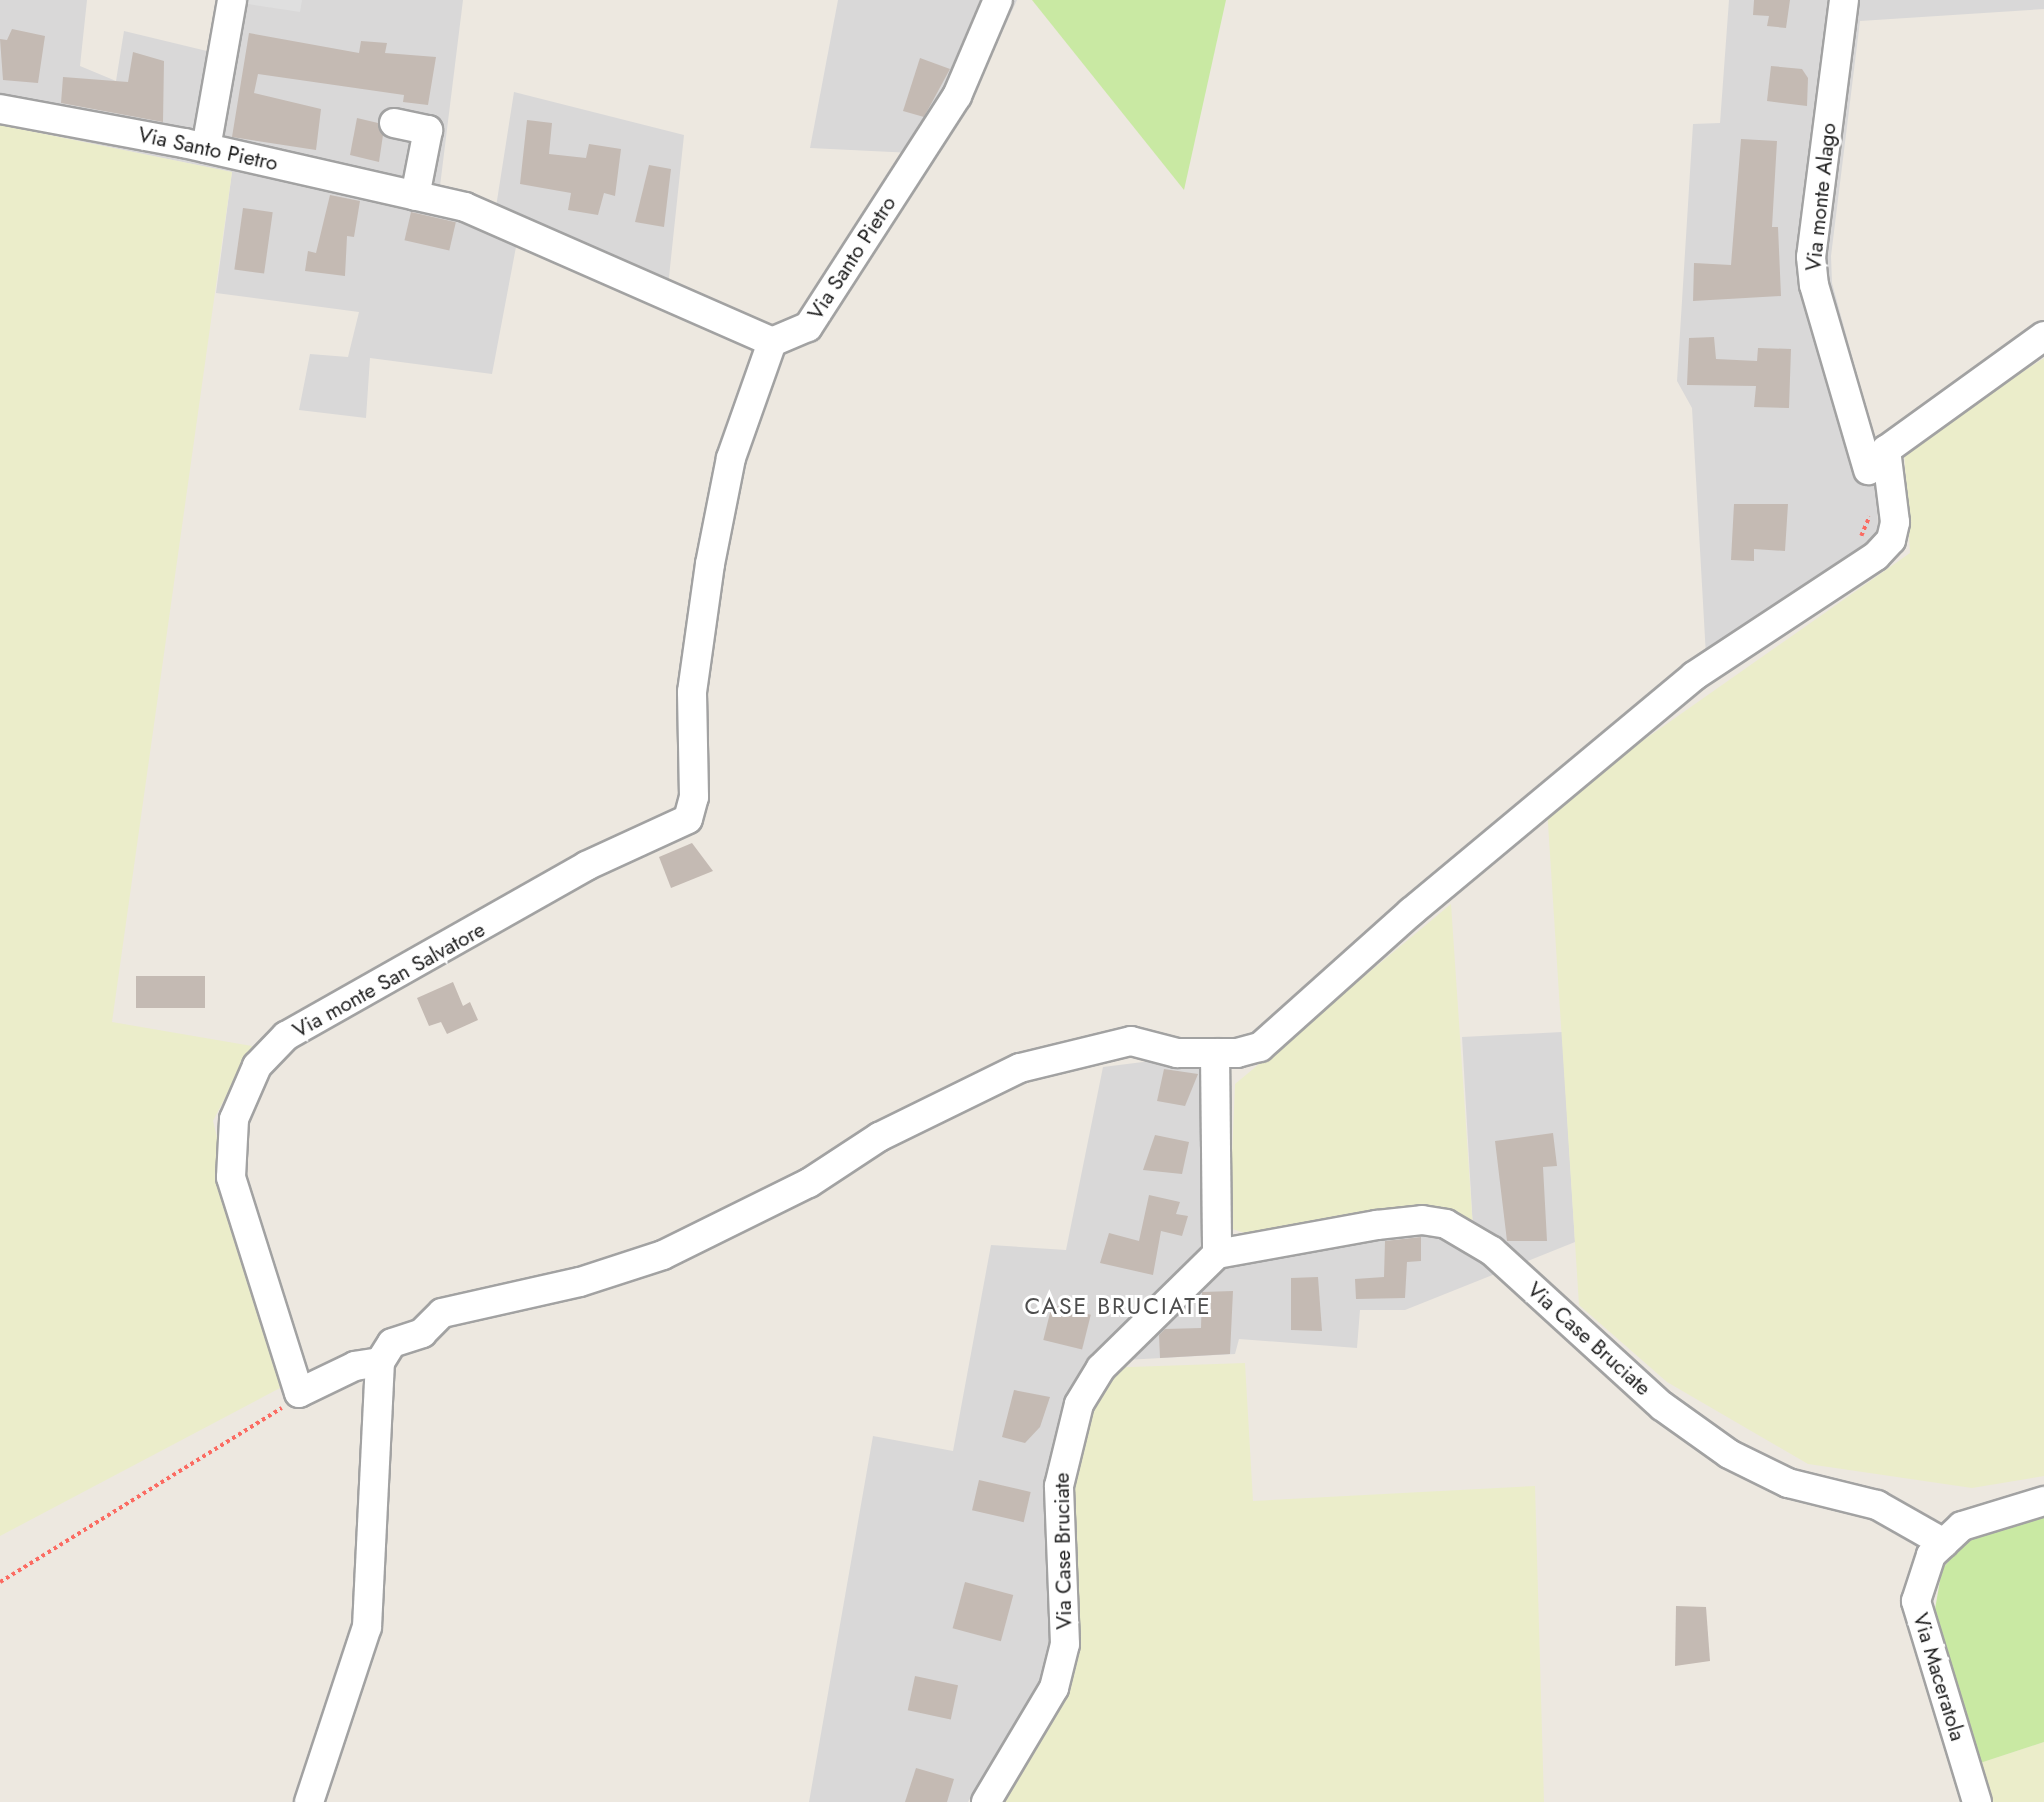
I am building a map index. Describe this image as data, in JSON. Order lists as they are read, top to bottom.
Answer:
{
  "streets": {
    "street": [
      "Via Santo Pietro",
      "Via monte Alago",
      "Via monte San Salvatore",
      "Via Case Bruciate",
      "Via Maceratola"
    ]
  },
  "crossings": [
    ["Via Santo Pietro", "Via monte San Salvatore"],
    ["Via Case Bruciate", "Via Maceratola"]
  ],
  "districts": ["CASE BRUCIATE"]
}
